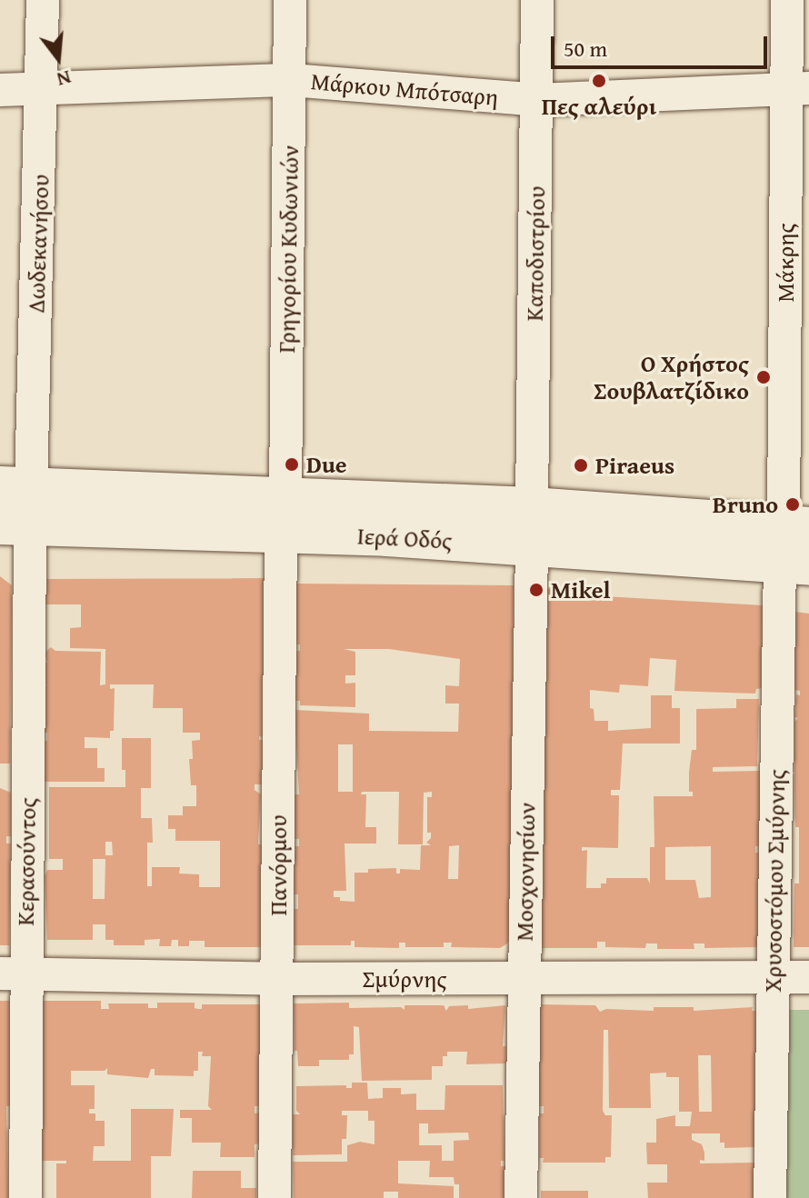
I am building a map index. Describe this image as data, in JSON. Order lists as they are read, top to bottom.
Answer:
{
  "streets": {
    "main road": ["Ιερά Οδός"],
    "street": [
      "Μάρκου Μπότσαρη",
      "Δωδεκανήσου",
      "Γρηγορίου Κυδωνιών",
      "Καποδιστρίου",
      "Μάκρης",
      "Κερασούντος",
      "Πανόρμου",
      "Μοσχονησίων",
      "Χρυσοστόμου Σμύρνης",
      "Σμύρνης"
    ]
  },
  "crossings": [
    ["Μάρκου Μπότσαρη", "Δωδεκανήσου"],
    ["Μάρκου Μπότσαρη", "Γρηγορίου Κυδωνιών"],
    ["Μάρκου Μπότσαρη", "Καποδιστρίου"],
    ["Μάρκου Μπότσαρη", "Μάκρης"],
    ["Δωδεκανήσου", "Ιερά Οδός"],
    ["Γρηγορίου Κυδωνιών", "Ιερά Οδός"],
    ["Γρηγορίου Κυδωνιών", "Πανόρμου"],
    ["Καποδιστρίου", "Ιερά Οδός"],
    ["Καποδιστρίου", "Μοσχονησίων"],
    ["Μάκρης", "Ιερά Οδός"],
    ["Ιερά Οδός", "Κερασούντος"],
    ["Ιερά Οδός", "Πανόρμου"],
    ["Ιερά Οδός", "Μοσχονησίων"],
    ["Ιερά Οδός", "Χρυσοστόμου Σμύρνης"],
    ["Κερασούντος", "Σμύρνης"],
    ["Πανόρμου", "Σμύρνης"],
    ["Μοσχονησίων", "Σμύρνης"],
    ["Χρυσοστόμου Σμύρνης", "Σμύρνης"]
  ],
  "places": [
    "Πες αλεύρι",
    "Ο Χρήστος Σουβλατζίδικο",
    "Due",
    "Piraeus",
    "Bruno",
    "Mikel"
  ],
  "scale_bar": "50 m",
  "north": "bottom"
}
